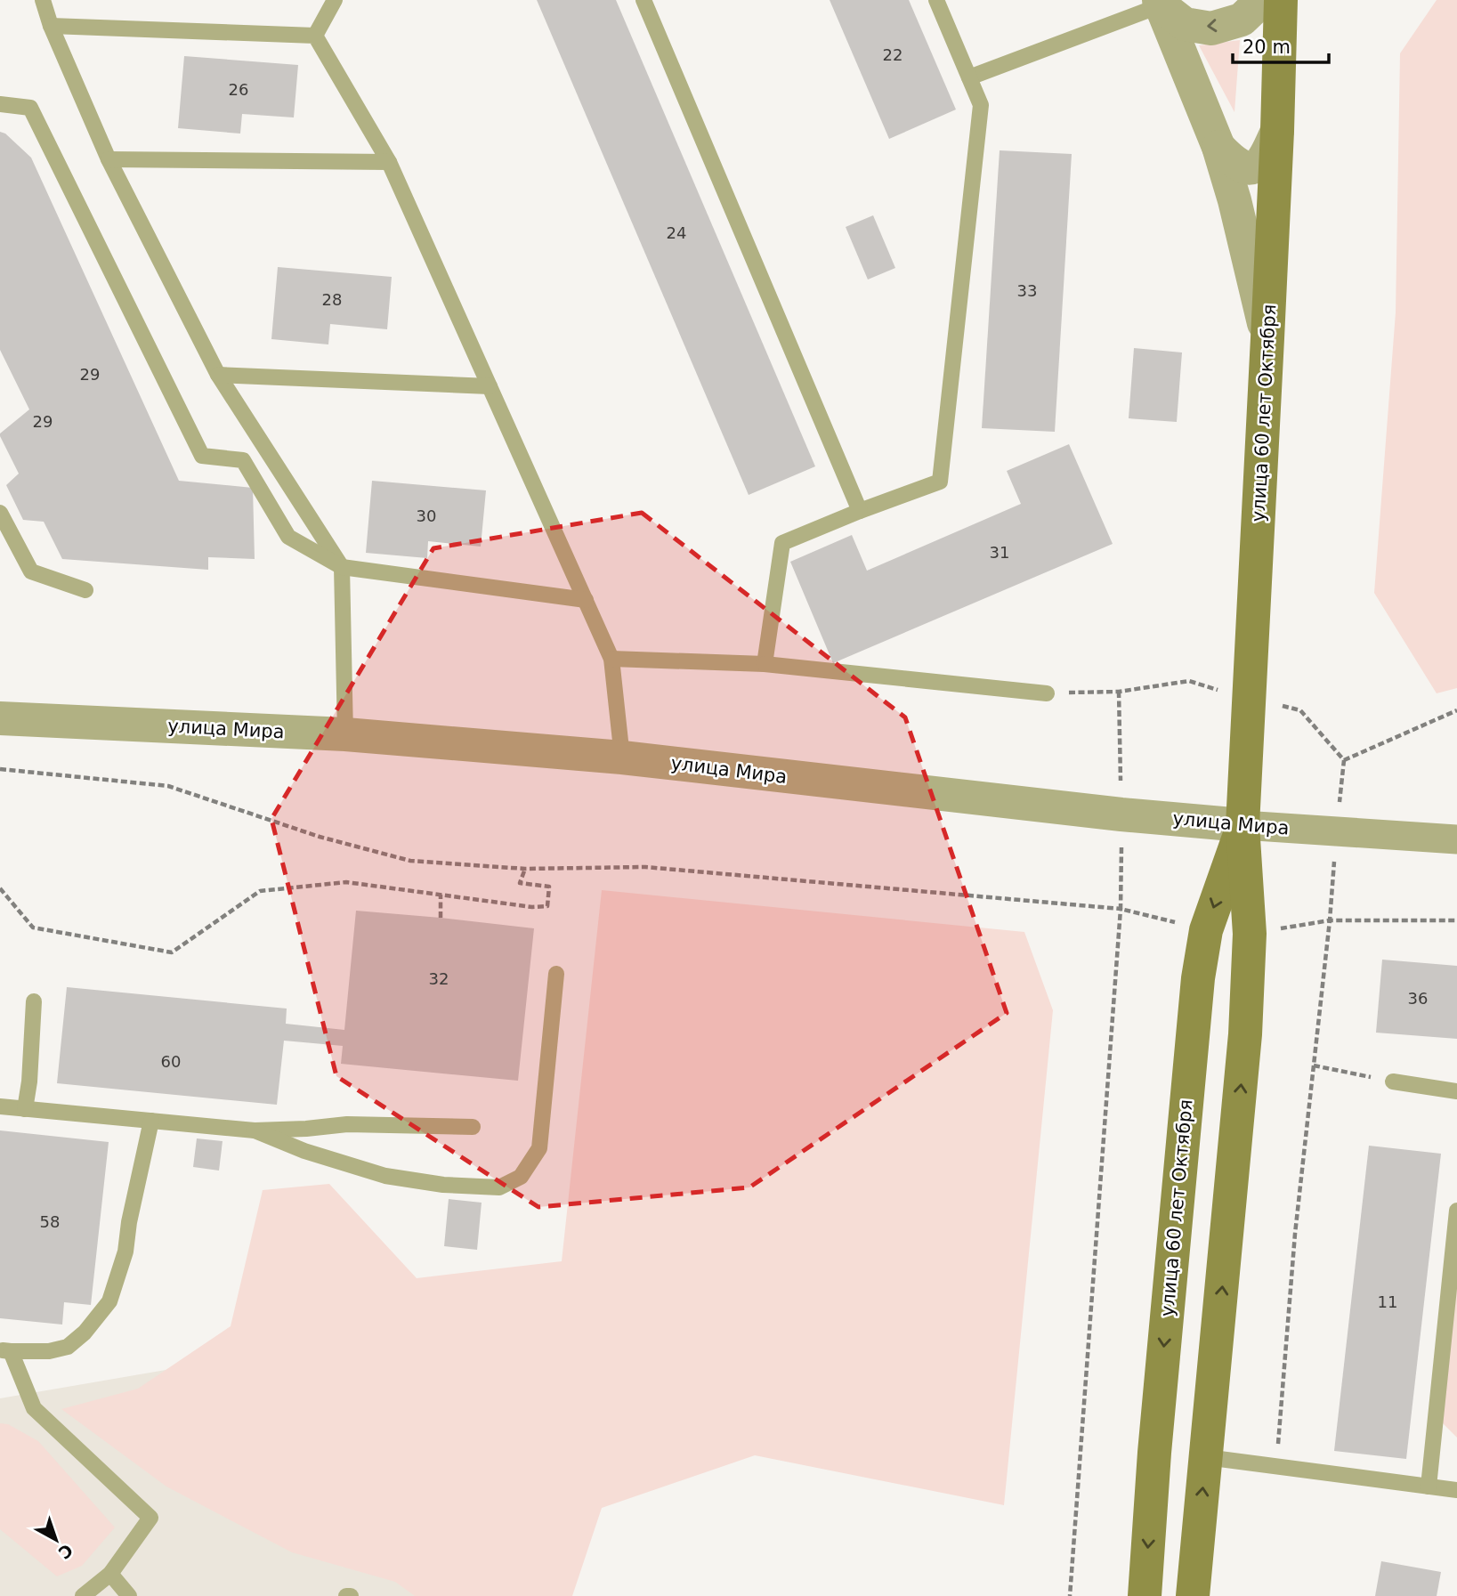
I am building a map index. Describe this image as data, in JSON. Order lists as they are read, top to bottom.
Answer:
{
  "streets": {
    "main road": ["улица 60 лет Октября"],
    "street": ["улица Мира"]
  },
  "crossings": [
    ["улица 60 лет Октября", "улица Мира"]
  ],
  "house_numbers": [
    "22",
    "26",
    "24",
    "33",
    "28",
    "29",
    "29",
    "30",
    "31",
    "32",
    "36",
    "60",
    "58",
    "11"
  ],
  "scale_bar": "20 m",
  "north": "bottom right"
}
